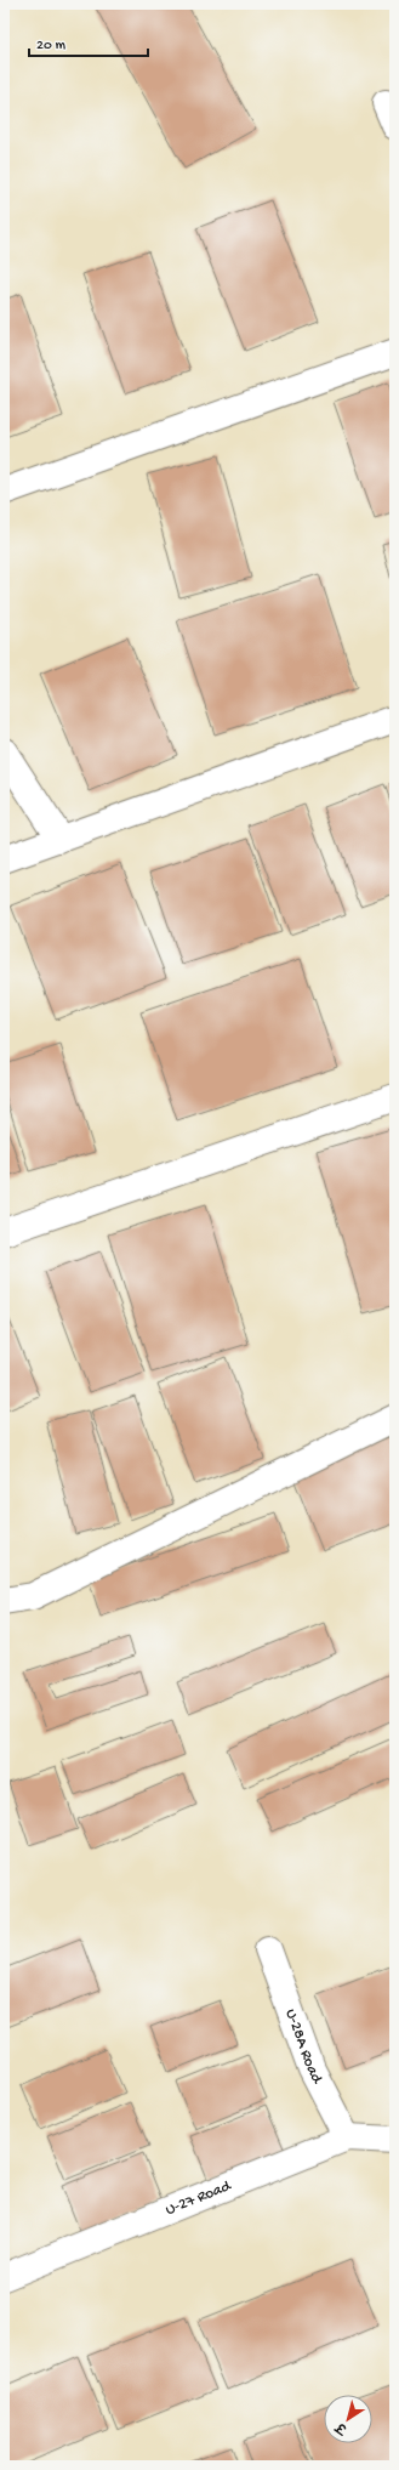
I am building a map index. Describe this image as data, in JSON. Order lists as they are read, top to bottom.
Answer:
{
  "streets": {
    "street": ["U-28A Road", "U-27 Road"]
  },
  "crossings": [
    ["U-28A Road", "U-27 Road"]
  ],
  "scale_bar": "20 m",
  "north": "bottom left"
}
